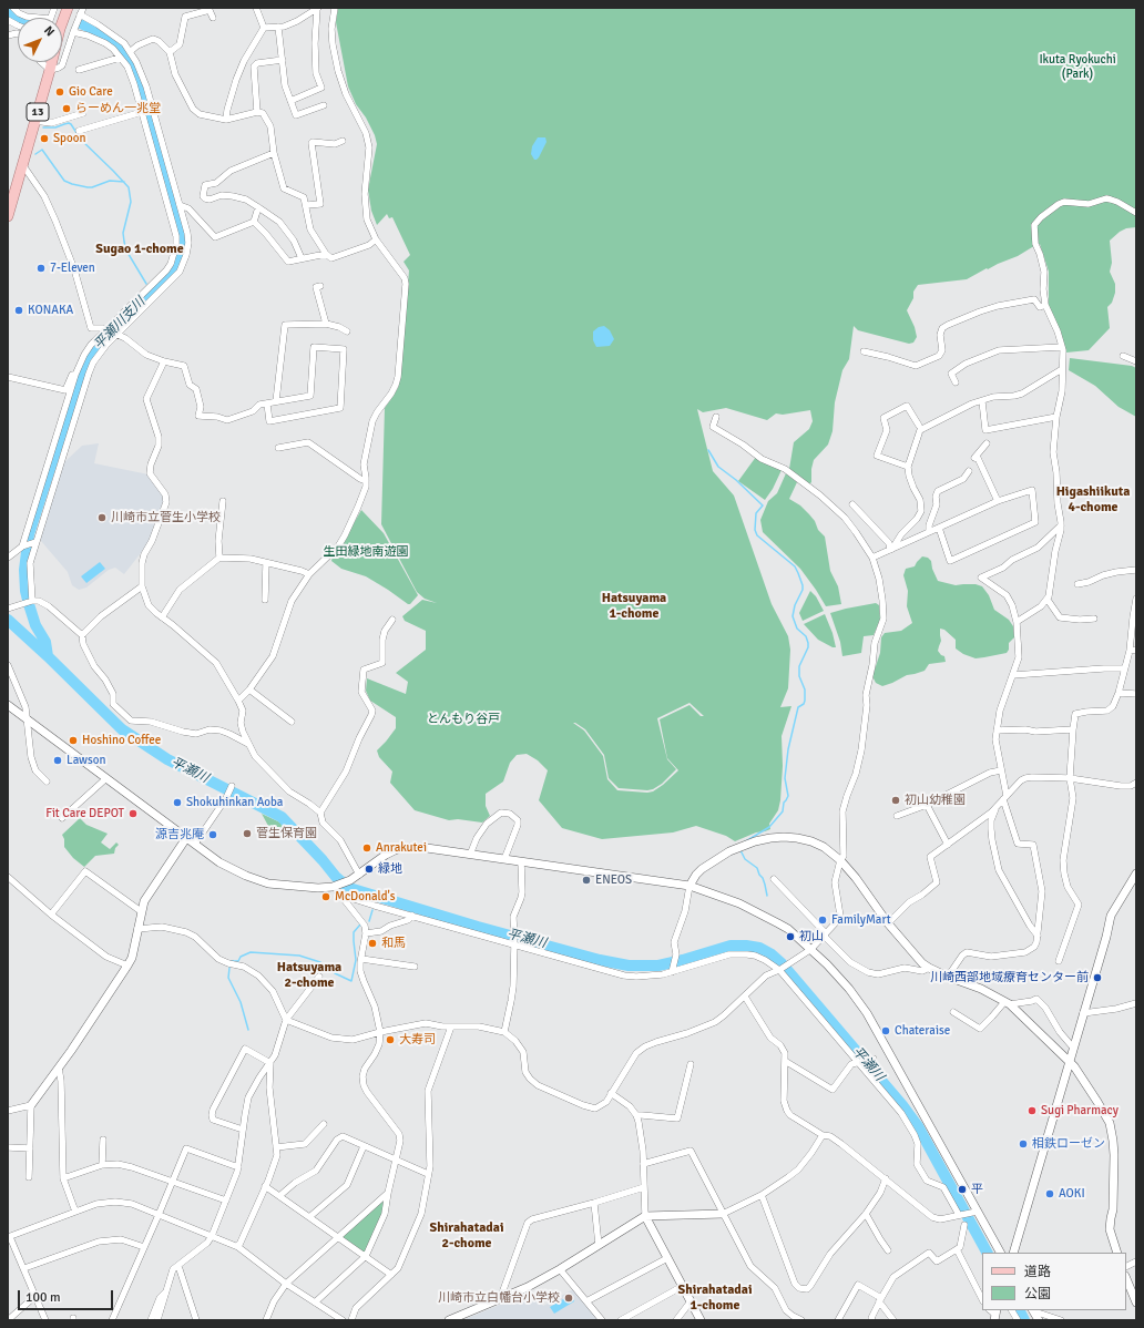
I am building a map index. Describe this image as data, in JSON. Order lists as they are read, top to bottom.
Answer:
{
  "streets": {
    "main road": ["13"]
  },
  "districts": [
    "Sugao 1-chome",
    "Higashiikuta 4-chome",
    "Hatsuyama 1-chome",
    "Hatsuyama 2-chome",
    "Shirahatadai 2-chome",
    "Shirahatadai 1-chome"
  ],
  "water": ["平瀬川支川", "平瀬川"],
  "parks": ["Ikuta Ryokuchi (Park)", "生田緑地南遊園", "とんもり谷戸"],
  "places": [
    "Gio Care",
    "らーめん一兆堂",
    "Spoon",
    "7-Eleven",
    "KONAKA",
    "川崎市立菅生小学校",
    "Hoshino Coffee",
    "Lawson",
    "初山幼稚園",
    "Shokuhinkan Aoba",
    "Fit Care DEPOT",
    "菅生保育園",
    "源吉兆庵",
    "Anrakutei",
    "緑地",
    "ENEOS",
    "McDonald's",
    "FamilyMart",
    "初山",
    "和馬",
    "川崎西部地域療育センター前",
    "Chateraise",
    "大寿司",
    "Sugi Pharmacy",
    "相鉄ローゼン",
    "平",
    "AOKI",
    "川崎市立白幡台小学校"
  ],
  "legend": ["道路", "公園"],
  "scale_bar": "100 m",
  "north": "top right"
}
